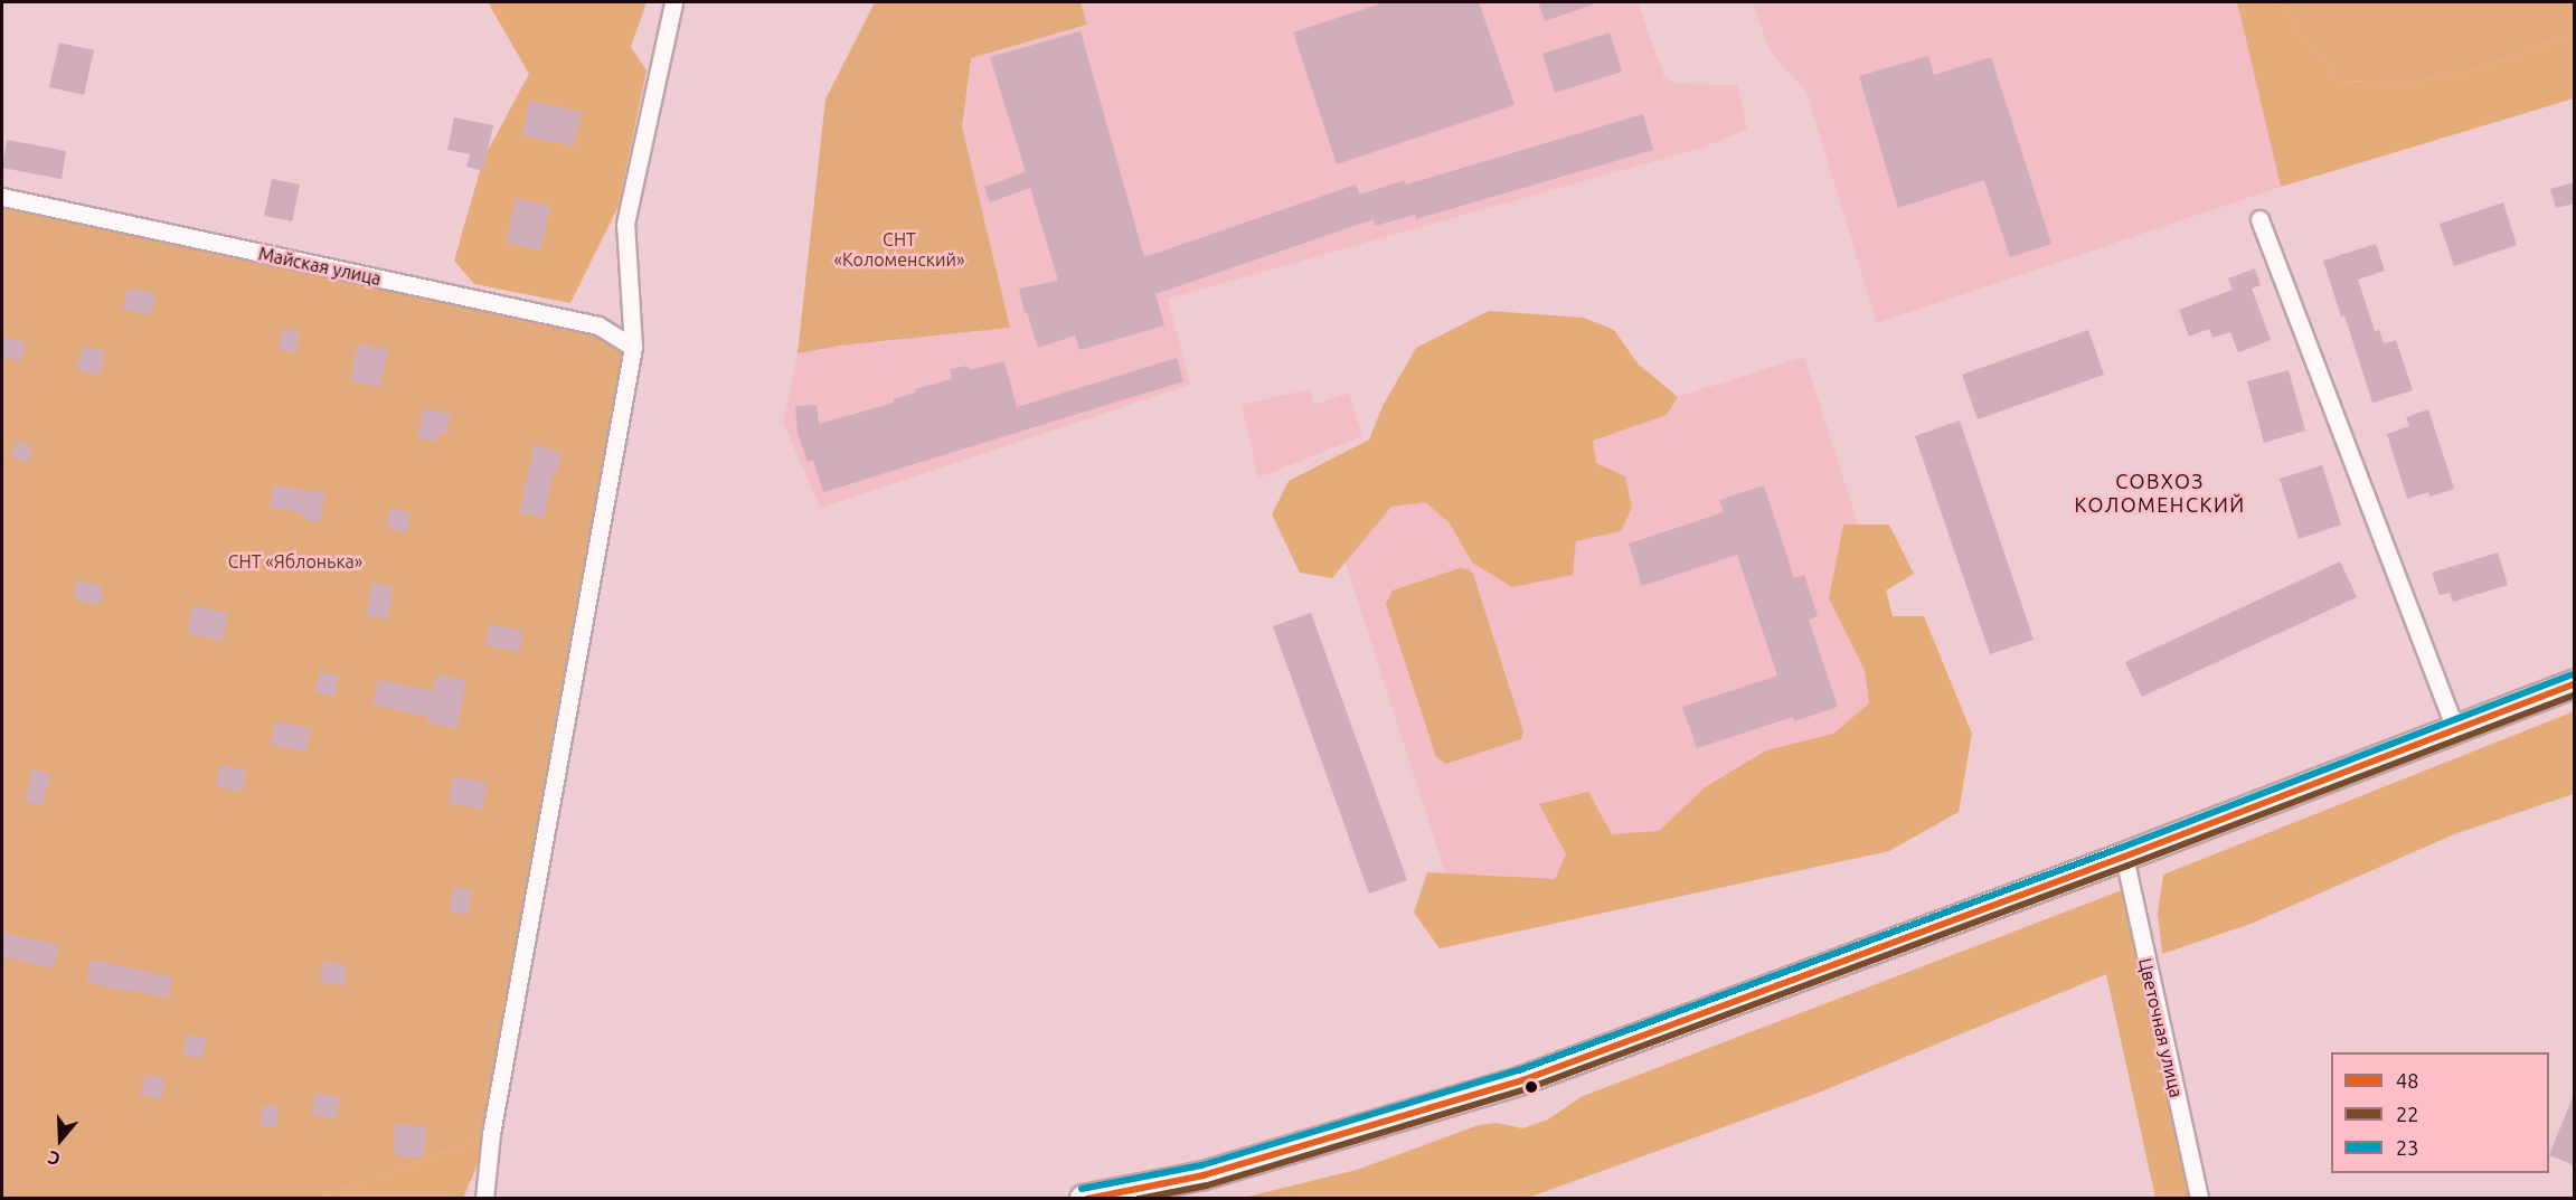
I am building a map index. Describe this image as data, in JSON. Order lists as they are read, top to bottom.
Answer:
{
  "streets": {
    "street": ["Майская улица", "Цветочная улица"]
  },
  "districts": ["СОВХОЗ КОЛОМЕНСКИЙ"],
  "parks": ["СНТ «Коломенский»", "СНТ «Яблонька»"],
  "lines": ["transit line 23", "transit line 48", "transit line 22"],
  "legend": ["48", "22", "23"],
  "north": "bottom"
}
